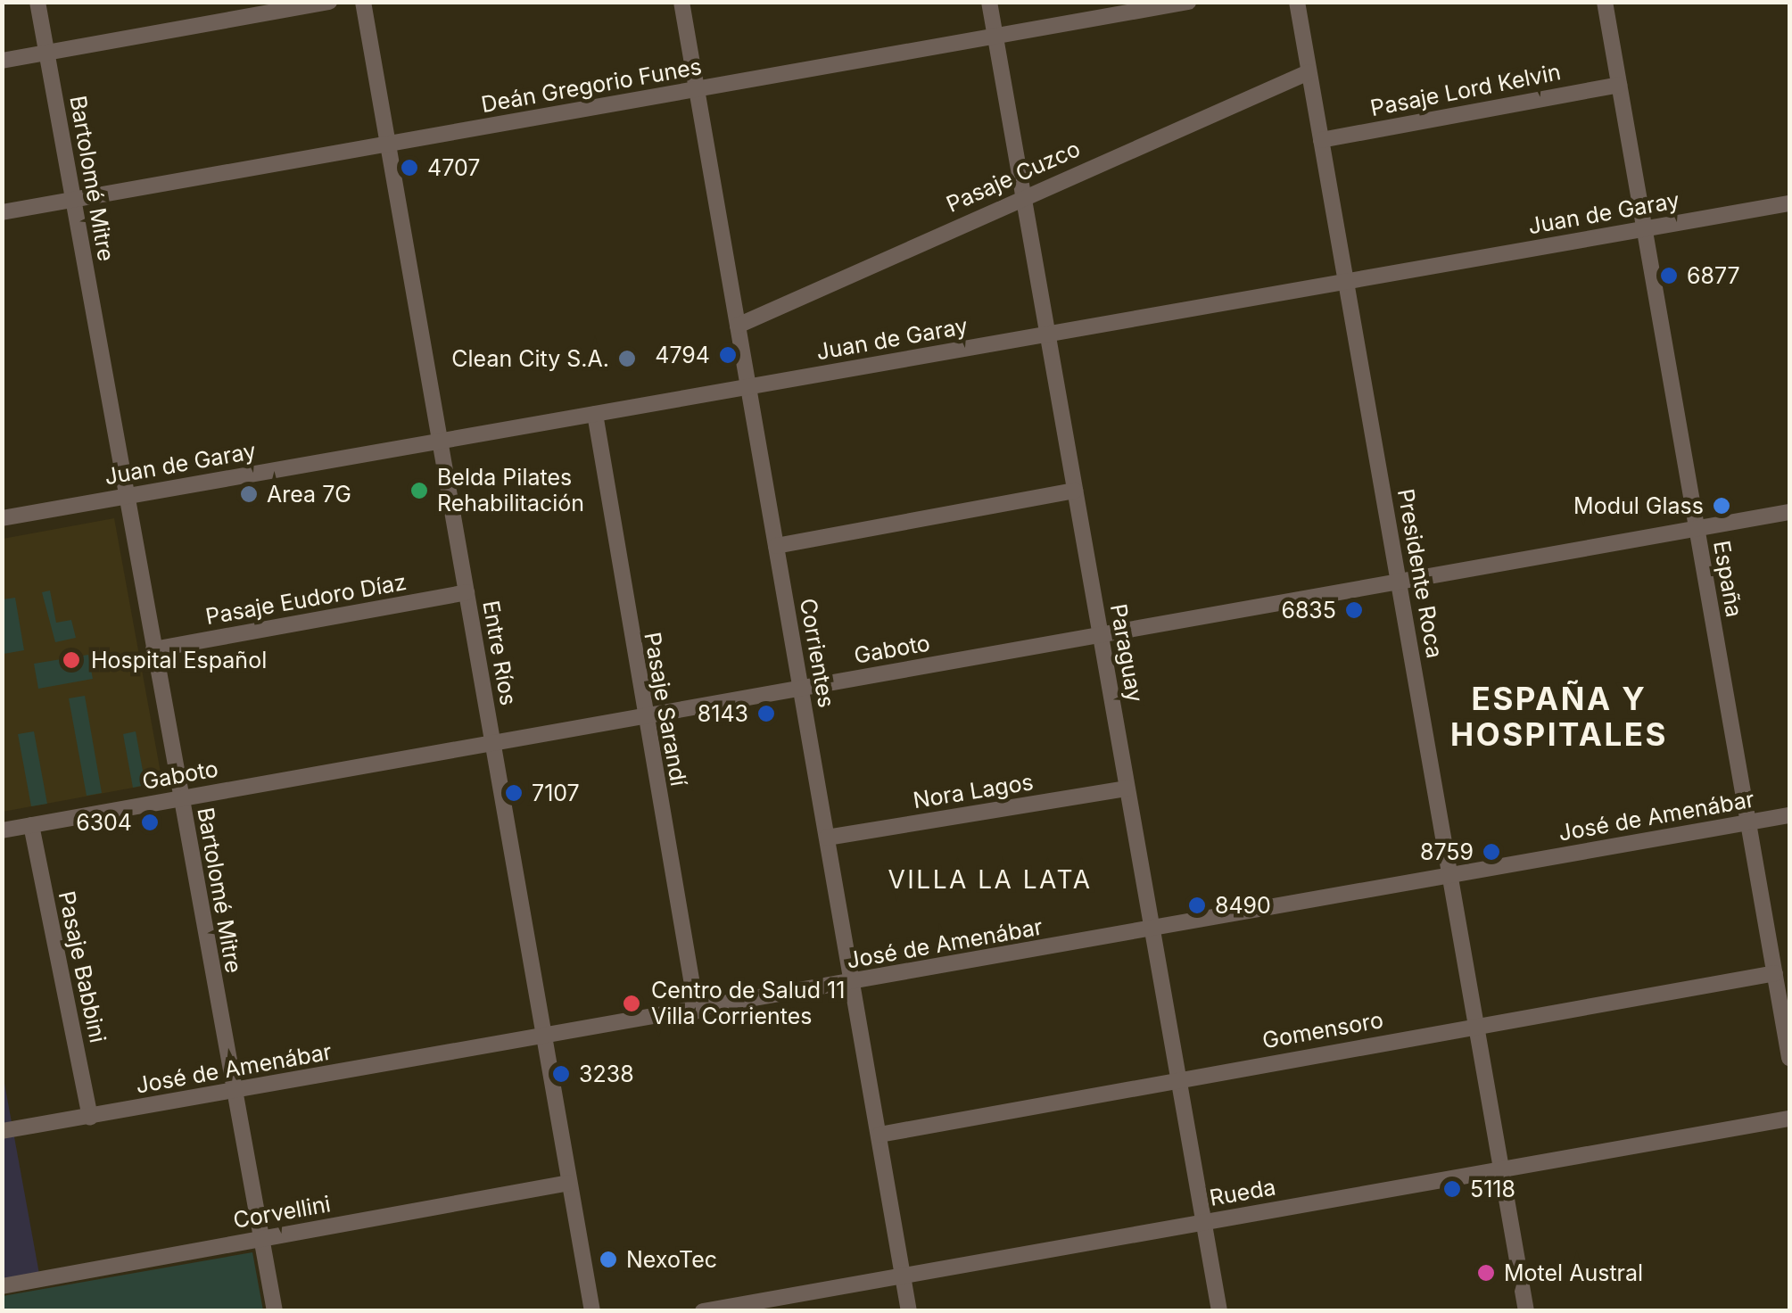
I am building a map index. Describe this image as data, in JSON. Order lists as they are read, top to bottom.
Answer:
{
  "streets": {
    "street": [
      "Deán Gregorio Funes",
      "Pasaje Lord Kelvin",
      "Pasaje Cuzco",
      "Bartolomé Mitre",
      "Juan de Garay",
      "Presidente Roca",
      "España",
      "Pasaje Eudoro Díaz",
      "Gaboto",
      "Entre Ríos",
      "Corrientes",
      "Paraguay",
      "Pasaje Sarandí",
      "Nora Lagos",
      "José de Amenábar",
      "Pasaje Babbini",
      "Gomensoro",
      "Rueda",
      "Corvellini"
    ]
  },
  "crossings": [
    ["Deán Gregorio Funes", "Bartolomé Mitre"],
    ["Deán Gregorio Funes", "Entre Ríos"],
    ["Deán Gregorio Funes", "Corrientes"],
    ["Deán Gregorio Funes", "Paraguay"],
    ["Pasaje Lord Kelvin", "Presidente Roca"],
    ["Pasaje Lord Kelvin", "España"],
    ["Pasaje Cuzco", "Presidente Roca"],
    ["Pasaje Cuzco", "Corrientes"],
    ["Pasaje Cuzco", "Paraguay"],
    ["Bartolomé Mitre", "Juan de Garay"],
    ["Bartolomé Mitre", "Pasaje Eudoro Díaz"],
    ["Bartolomé Mitre", "Gaboto"],
    ["Bartolomé Mitre", "José de Amenábar"],
    ["Bartolomé Mitre", "Corvellini"],
    ["Juan de Garay", "Presidente Roca"],
    ["Juan de Garay", "España"],
    ["Juan de Garay", "Entre Ríos"],
    ["Juan de Garay", "Corrientes"],
    ["Juan de Garay", "Paraguay"],
    ["Juan de Garay", "Pasaje Sarandí"],
    ["Presidente Roca", "Gaboto"],
    ["Presidente Roca", "José de Amenábar"],
    ["Presidente Roca", "Gomensoro"],
    ["Presidente Roca", "Rueda"],
    ["España", "Gaboto"],
    ["España", "José de Amenábar"],
    ["España", "Gomensoro"],
    ["Pasaje Eudoro Díaz", "Entre Ríos"],
    ["Gaboto", "Entre Ríos"],
    ["Gaboto", "Corrientes"],
    ["Gaboto", "Paraguay"],
    ["Gaboto", "Pasaje Sarandí"],
    ["Gaboto", "Pasaje Babbini"],
    ["Entre Ríos", "José de Amenábar"],
    ["Entre Ríos", "Corvellini"],
    ["Corrientes", "Nora Lagos"],
    ["Corrientes", "José de Amenábar"],
    ["Corrientes", "Gomensoro"],
    ["Corrientes", "Rueda"],
    ["Paraguay", "Nora Lagos"],
    ["Paraguay", "José de Amenábar"],
    ["Paraguay", "Gomensoro"],
    ["Paraguay", "Rueda"],
    ["Pasaje Sarandí", "José de Amenábar"],
    ["José de Amenábar", "Pasaje Babbini"]
  ],
  "districts": ["ESPAÑA Y HOSPITALES", "VILLA LA LATA"],
  "places": [
    "4707",
    "6877",
    "4794",
    "Clean City S.A.",
    "Belda Pilates Rehabilitación",
    "Area 7G",
    "Modul Glass",
    "6835",
    "Hospital Español",
    "8143",
    "7107",
    "6304",
    "8759",
    "8490",
    "Centro de Salud 11 Villa Corrientes",
    "3238",
    "5118",
    "NexoTec",
    "Motel Austral"
  ]
}
